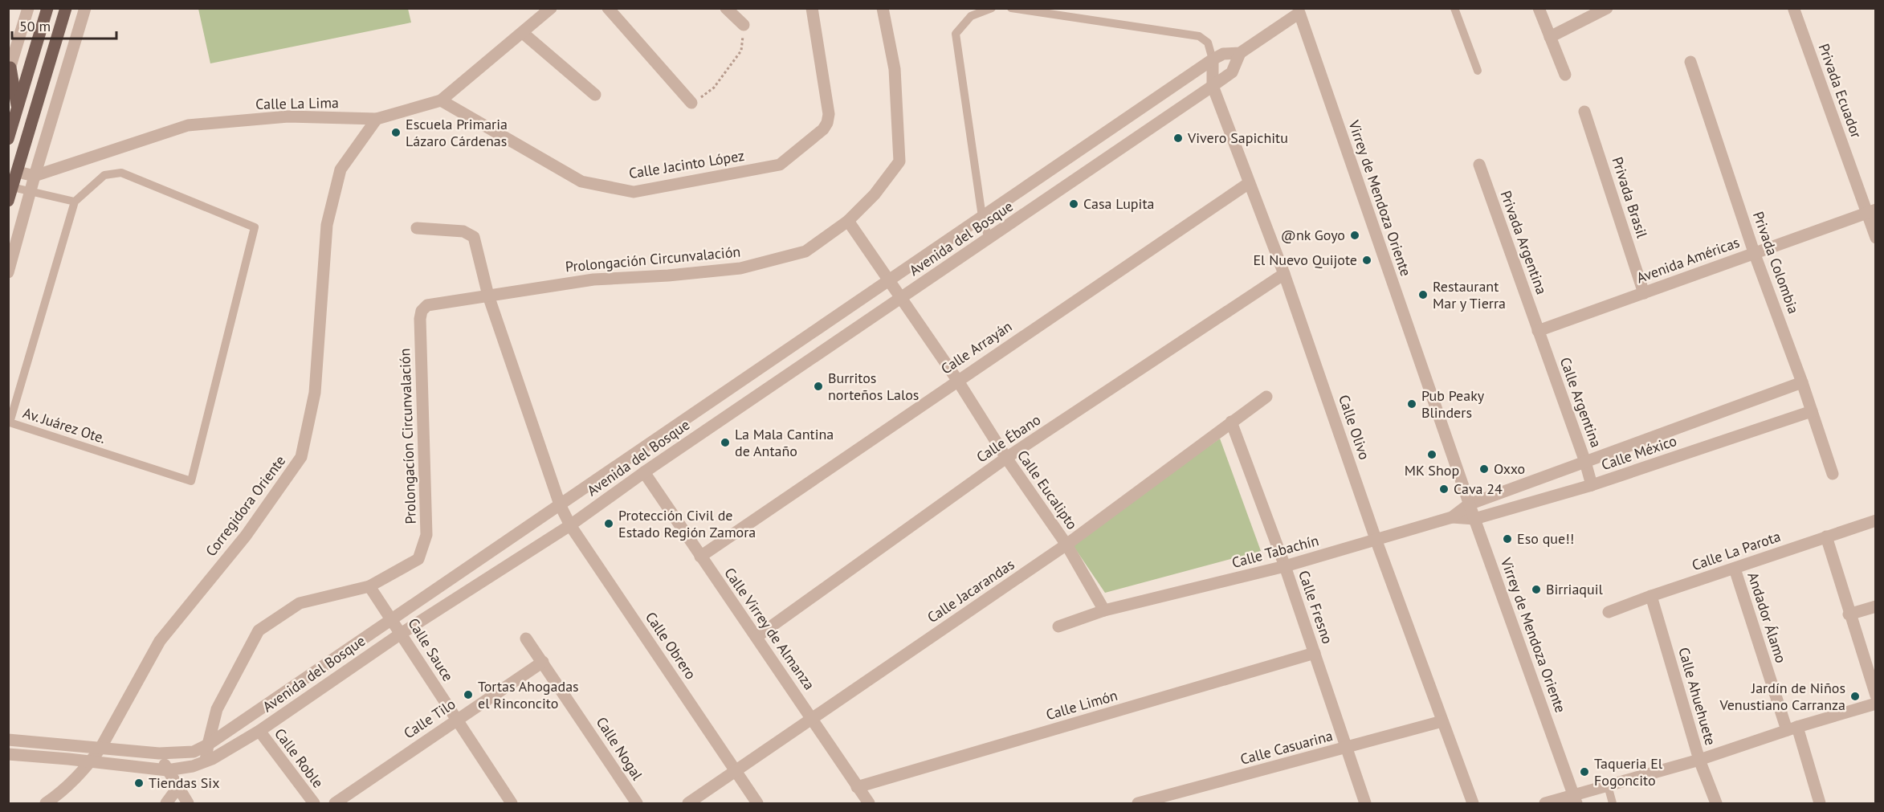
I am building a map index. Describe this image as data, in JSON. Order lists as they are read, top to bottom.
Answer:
{
  "streets": {
    "street": [
      "Privada Ecuador",
      "Calle La Lima",
      "Calle Jacinto López",
      "Privada Brasil",
      "Virrey de Mendoza Oriente",
      "Avenida del Bosque",
      "Privada Argentina",
      "Prolongación Circunvalación",
      "Avenida Américas",
      "Privada Colombia",
      "Calle Arrayán",
      "Calle Argentina",
      "Calle Olivo",
      "Prolongacíon Circunvalación",
      "Calle Ébano",
      "Calle México",
      "Calle Eucalipto",
      "Corregidora Oriente",
      "Calle La Parota",
      "Calle Tabachín",
      "Calle Jacarandas",
      "Calle Fresno",
      "Andador Álamo",
      "Calle Virrey de Almanza",
      "Calle Obrero",
      "Calle Sauce",
      "Calle Ahuehuete",
      "Calle Limón",
      "Calle Tilo",
      "Calle Casuarina",
      "Calle Nogal",
      "Calle Roble"
    ],
    "lane": ["Av. Juárez Ote."]
  },
  "crossings": [
    ["Privada Ecuador", "Avenida Américas"],
    ["Calle La Lima", "Calle Jacinto López"],
    ["Calle La Lima", "Corregidora Oriente"],
    ["Privada Brasil", "Avenida Américas"],
    ["Virrey de Mendoza Oriente", "Avenida del Bosque"],
    ["Virrey de Mendoza Oriente", "Calle México"],
    ["Virrey de Mendoza Oriente", "Calle Tabachín"],
    ["Avenida del Bosque", "Calle Olivo"],
    ["Avenida del Bosque", "Prolongacíon Circunvalación"],
    ["Avenida del Bosque", "Calle Eucalipto"],
    ["Avenida del Bosque", "Corregidora Oriente"],
    ["Avenida del Bosque", "Calle Virrey de Almanza"],
    ["Avenida del Bosque", "Calle Obrero"],
    ["Avenida del Bosque", "Calle Sauce"],
    ["Avenida del Bosque", "Calle Roble"],
    ["Privada Argentina", "Avenida Américas"],
    ["Privada Argentina", "Calle Argentina"],
    ["Prolongación Circunvalación", "Prolongacíon Circunvalación"],
    ["Prolongación Circunvalación", "Calle Eucalipto"],
    ["Prolongación Circunvalación", "Calle Obrero"],
    ["Avenida Américas", "Privada Colombia"],
    ["Avenida Américas", "Calle Argentina"],
    ["Privada Colombia", "Calle México"],
    ["Calle Arrayán", "Calle Olivo"],
    ["Calle Arrayán", "Calle Eucalipto"],
    ["Calle Arrayán", "Calle Virrey de Almanza"],
    ["Calle Argentina", "Calle México"],
    ["Calle Olivo", "Calle Ébano"],
    ["Calle Olivo", "Calle Tabachín"],
    ["Calle Olivo", "Calle Casuarina"],
    ["Prolongacíon Circunvalación", "Calle Sauce"],
    ["Calle Ébano", "Calle Eucalipto"],
    ["Calle Ébano", "Calle Virrey de Almanza"],
    ["Calle México", "Calle Tabachín"],
    ["Calle Eucalipto", "Calle Tabachín"],
    ["Calle Eucalipto", "Calle Jacarandas"],
    ["Calle La Parota", "Andador Álamo"],
    ["Calle La Parota", "Calle Ahuehuete"],
    ["Calle Tabachín", "Calle Fresno"],
    ["Calle Jacarandas", "Calle Fresno"],
    ["Calle Jacarandas", "Calle Virrey de Almanza"],
    ["Calle Jacarandas", "Calle Obrero"],
    ["Calle Fresno", "Calle Limón"],
    ["Calle Fresno", "Calle Casuarina"],
    ["Calle Virrey de Almanza", "Calle Limón"],
    ["Calle Sauce", "Calle Tilo"],
    ["Calle Tilo", "Calle Nogal"]
  ],
  "places": [
    "Escuela Primaria Lázaro Cárdenas",
    "Vivero Sapichitu",
    "Casa Lupita",
    "@nk Goyo",
    "El Nuevo Quijote",
    "Restaurant Mar y Tierra",
    "Burritos norteños Lalos",
    "Pub Peaky Blinders",
    "La Mala Cantina de Antaño",
    "MK Shop",
    "Oxxo",
    "Cava 24",
    "Protección Civil de Estado Región Zamora",
    "Eso que!!",
    "Birriaquil",
    "Tortas Ahogadas el Rinconcito",
    "Jardín de Niños Venustiano Carranza",
    "Taqueria El Fogoncito",
    "Tiendas Six"
  ],
  "scale_bar": "50 m"
}
